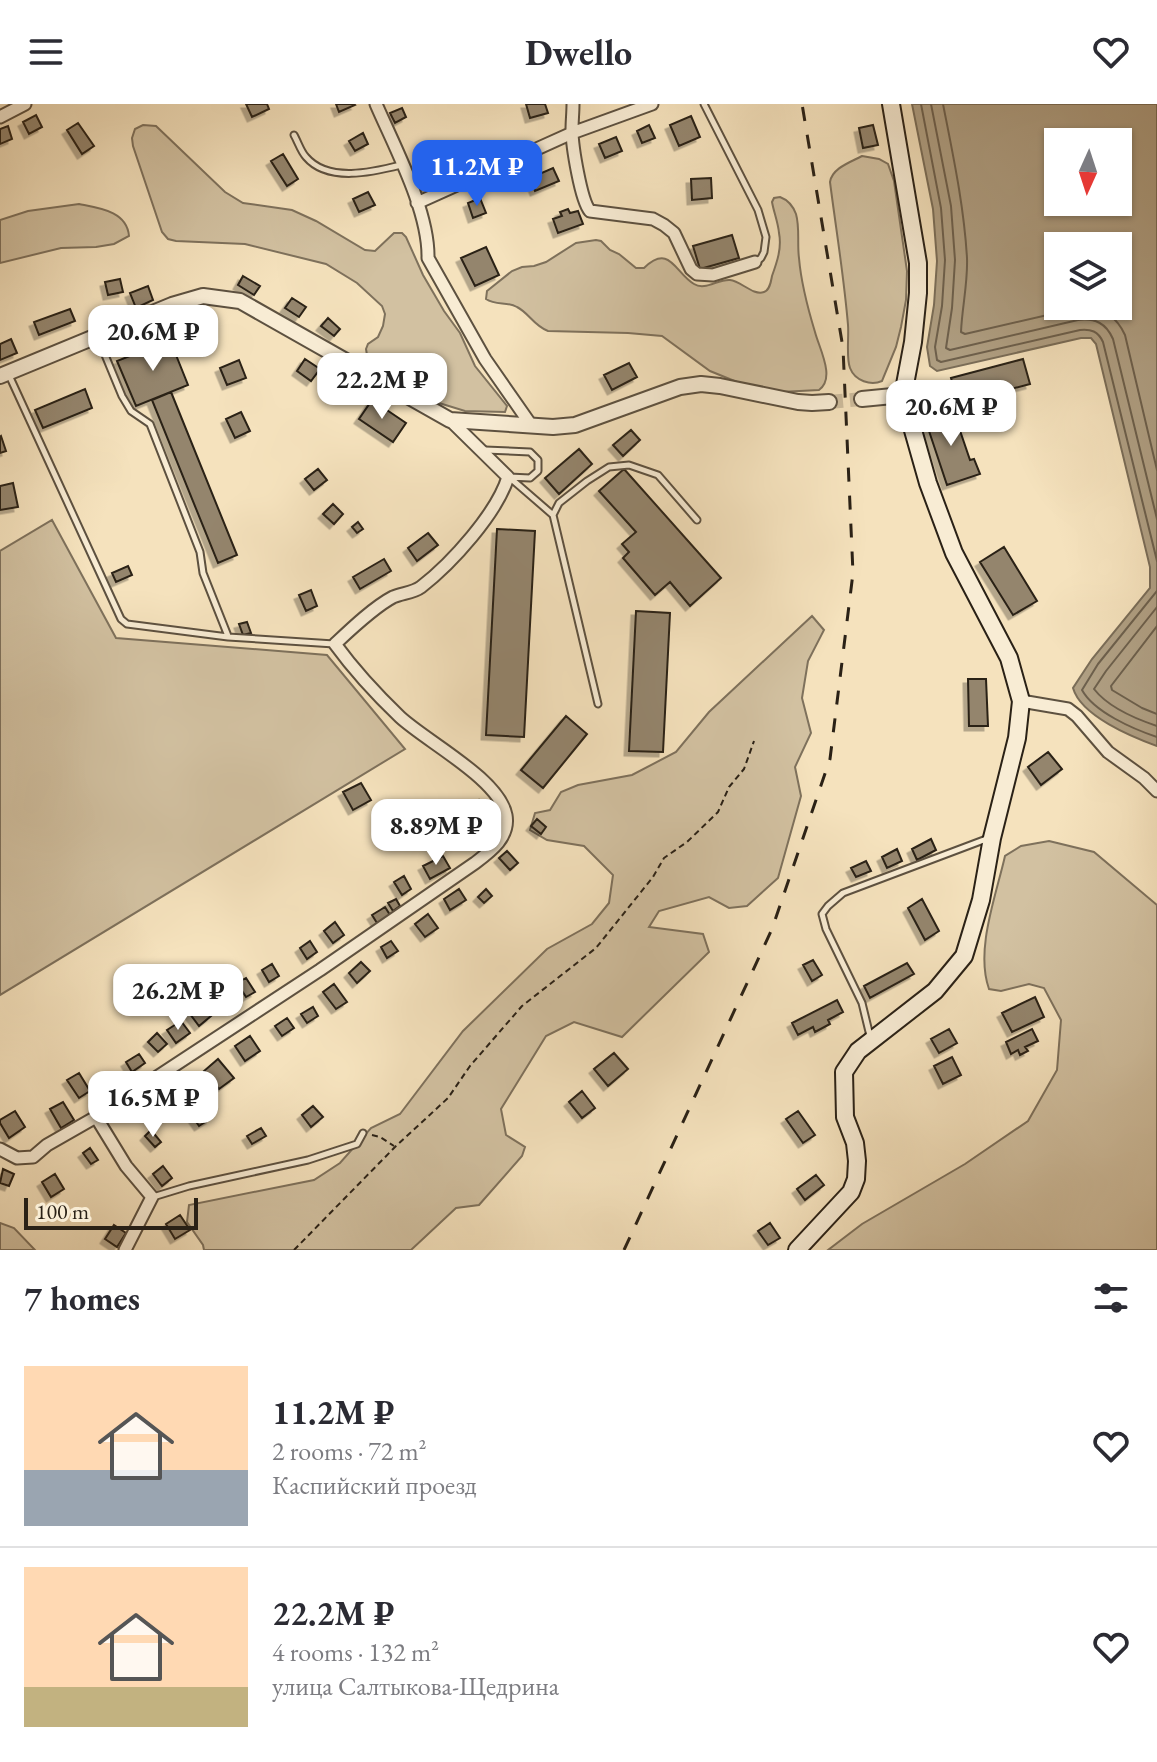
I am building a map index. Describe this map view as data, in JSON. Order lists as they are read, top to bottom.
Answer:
{
  "scale_bar": "100 m",
  "north": "bottom",
  "page": {
    "header": "Dwello",
    "price": [
      "11.2M ₽",
      "20.6M ₽",
      "22.2M ₽",
      "20.6M ₽",
      "8.89M ₽",
      "26.2M ₽",
      "16.5M ₽"
    ],
    "scale": "100 m",
    "heading": "7 homes",
    "list": [
      {
        "name": "11.2M ₽",
        "note": "2 rooms · 72 m² · Каспийский проезд"
      },
      {
        "name": "22.2M ₽",
        "note": "4 rooms · 132 m² · улица Салтыкова-Щедрина"
      }
    ]
  }
}
